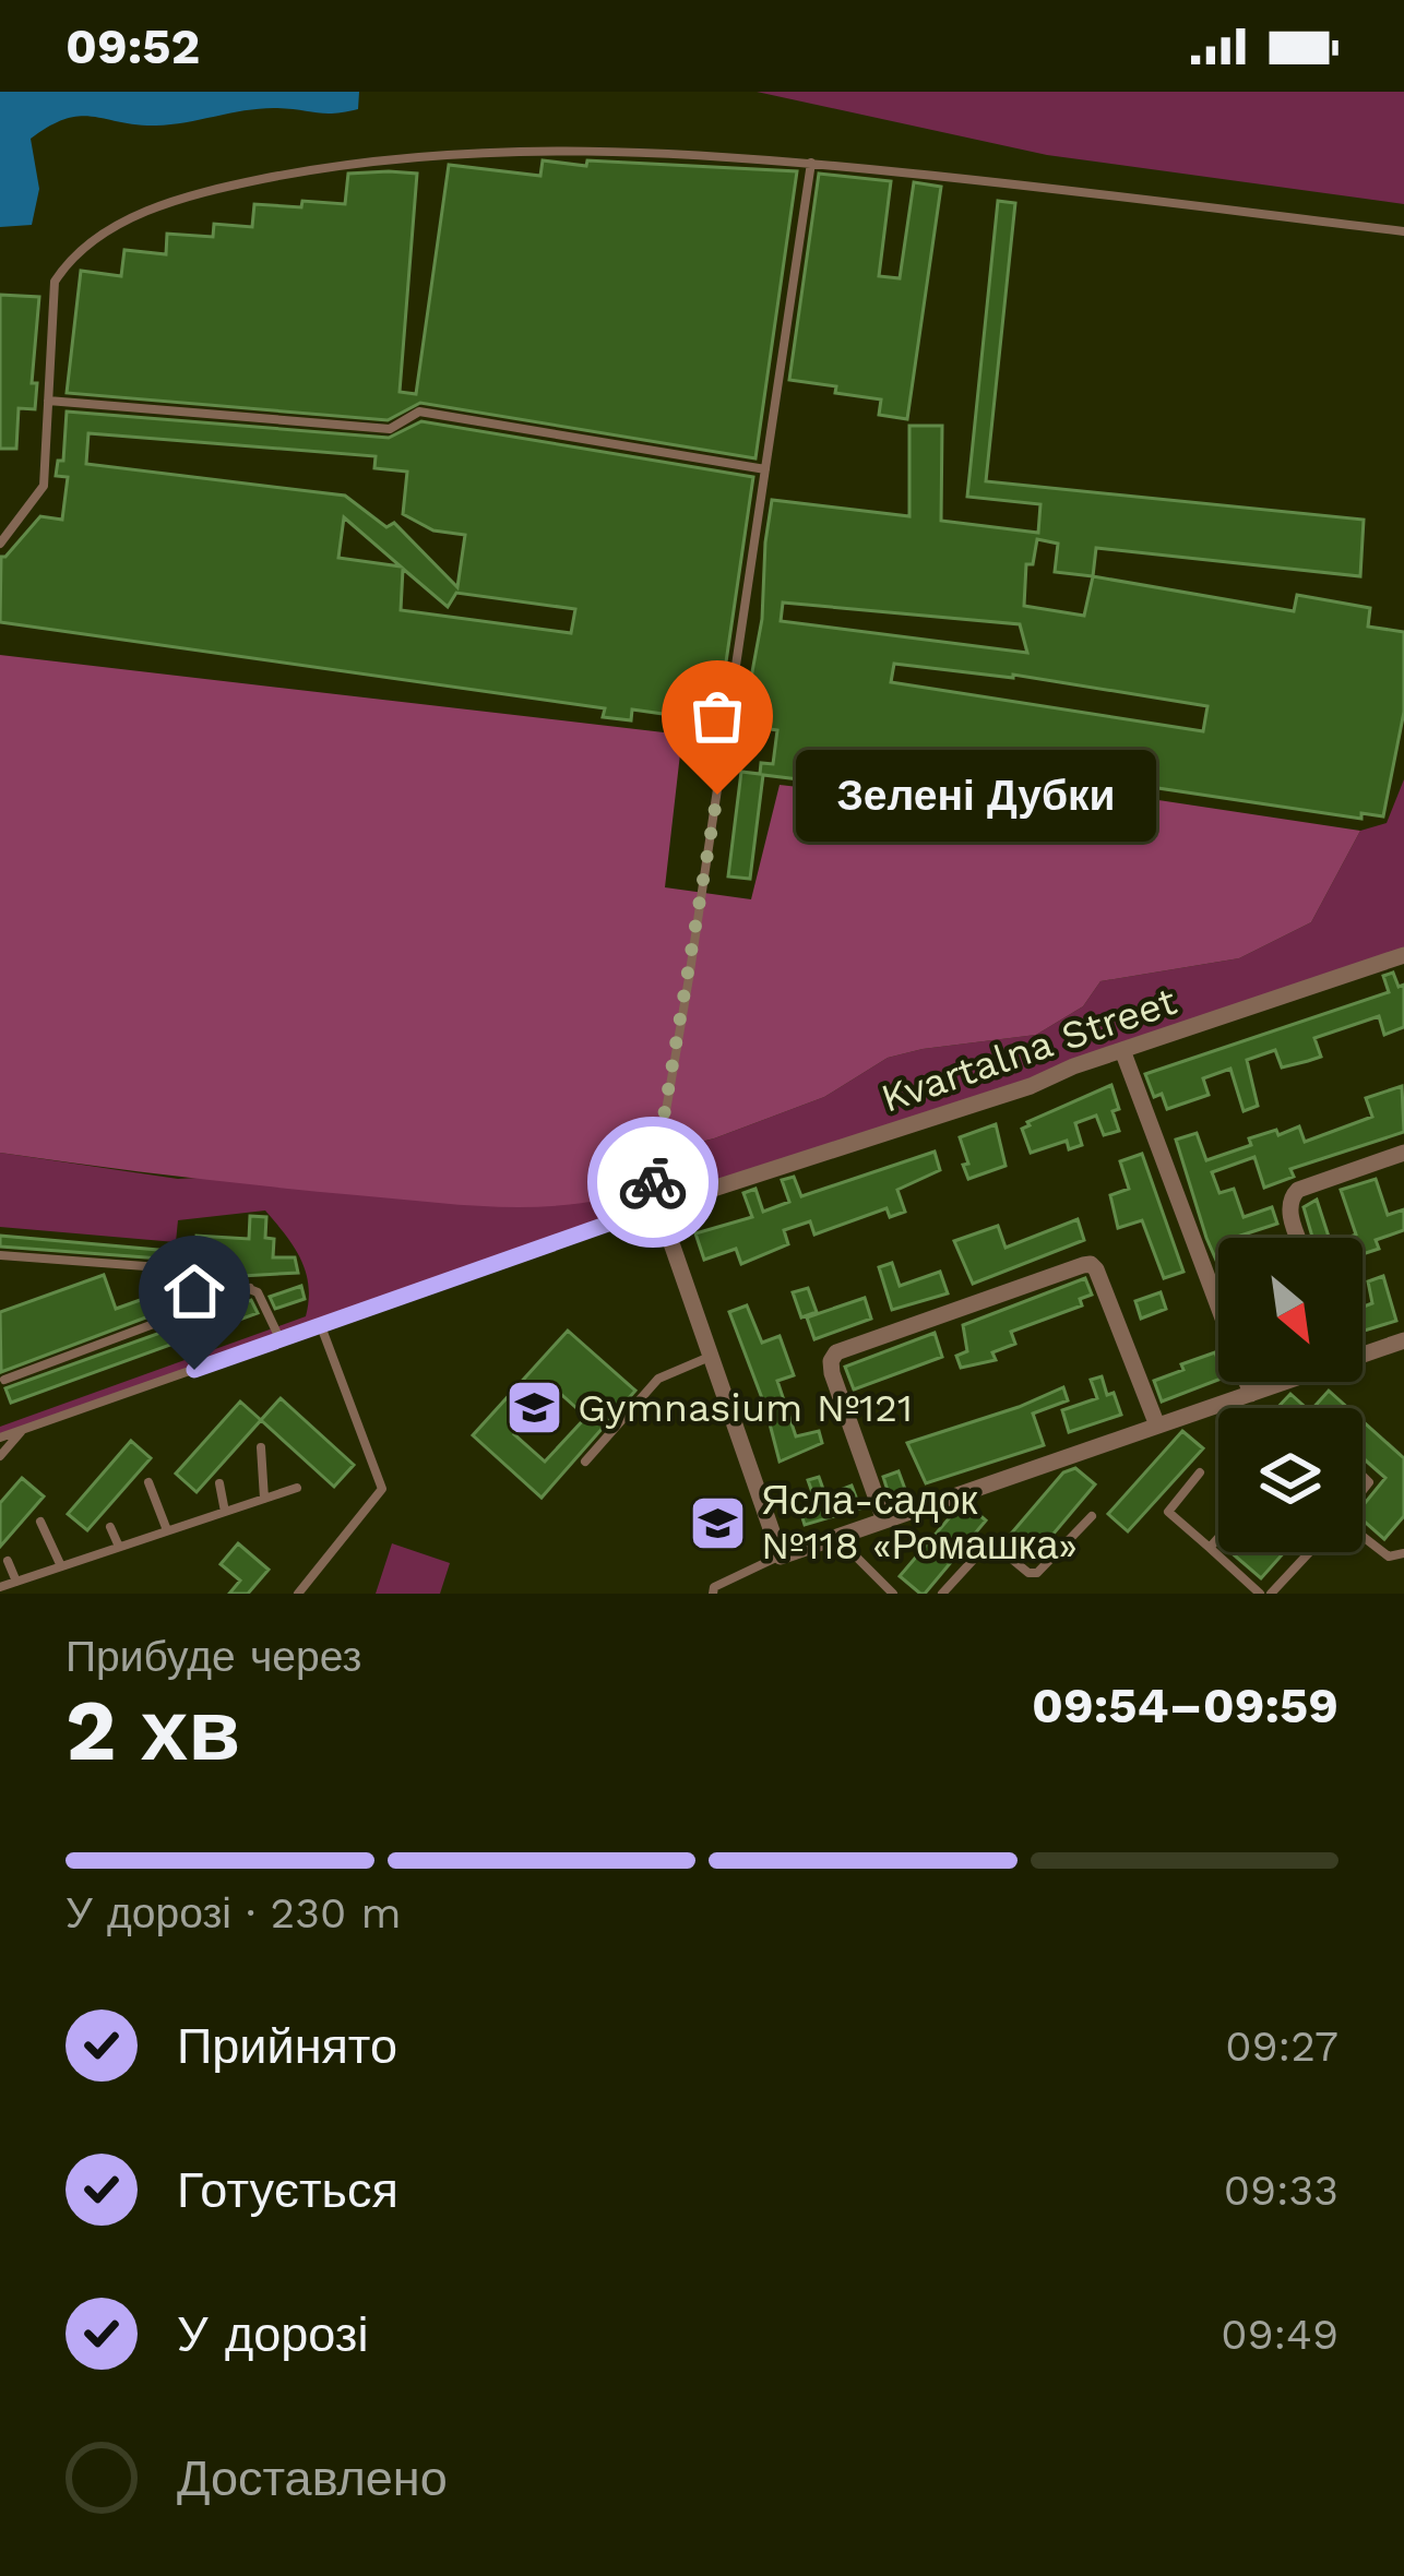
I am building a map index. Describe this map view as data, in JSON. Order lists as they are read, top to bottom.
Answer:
{
  "streets": {
    "street": ["Kvartalna Street"]
  },
  "places": {
    "other": ["Зелені Дубки"],
    "school or university": ["Gymnasium №121", "Ясла-садок №118 «Ромашка»"]
  },
  "north": "bottom right",
  "page": {
    "status": "09:52",
    "bubble": "Зелені Дубки",
    "heading": ["2 хв", "Прибуде через", "09:54–09:59"],
    "bar": "У дорозі · 230 m",
    "list": [
      ["Прийнято", "09:27"],
      ["Готується", "09:33"],
      ["У дорозі", "09:49"],
      "Доставлено"
    ]
  }
}
